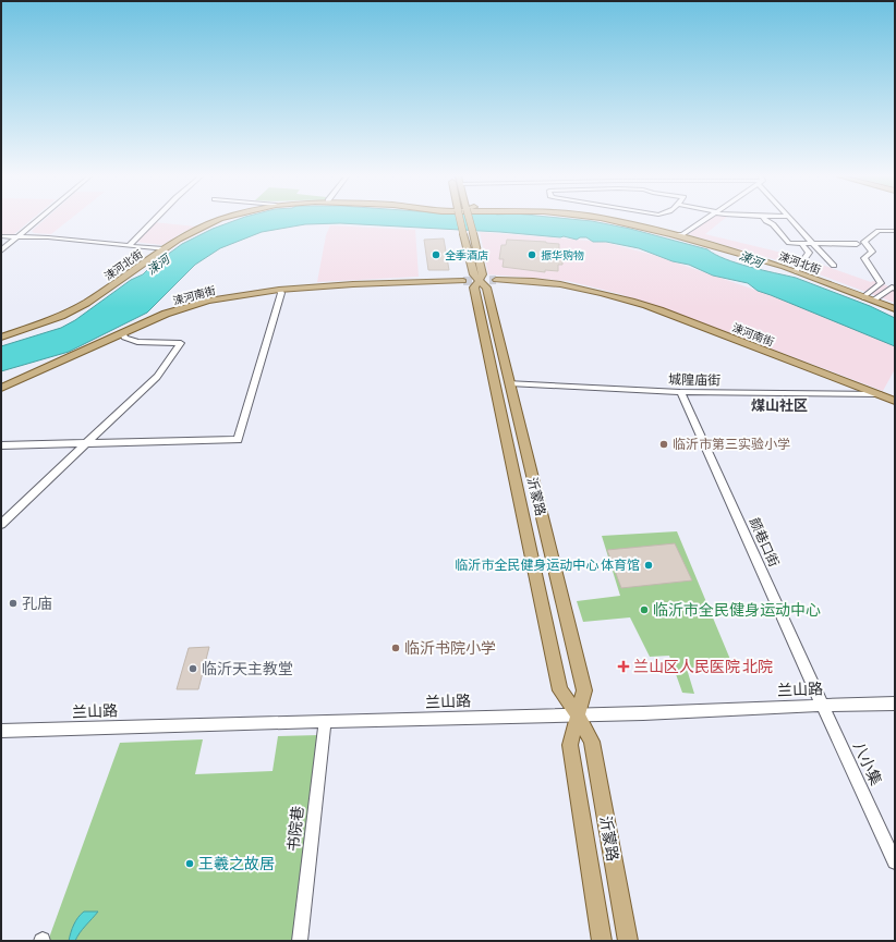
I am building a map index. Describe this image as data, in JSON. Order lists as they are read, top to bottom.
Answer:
{
  "streets": {
    "main road": ["涑河北街", "涑河南街", "沂蒙路"],
    "street": [
      "城隍庙街",
      "颜巷口街",
      "兰山路",
      "八小集",
      "书院巷"
    ]
  },
  "crossings": [
    ["涑河南街", "城隍庙街"],
    ["涑河南街", "沂蒙路"],
    ["城隍庙街", "沂蒙路"],
    ["城隍庙街", "颜巷口街"],
    ["沂蒙路", "兰山路"],
    ["颜巷口街", "兰山路"],
    ["颜巷口街", "八小集"],
    ["兰山路", "八小集"],
    ["兰山路", "书院巷"]
  ],
  "districts": ["煤山社区"],
  "water": ["涑河"],
  "places": {
    "other": [
      "全季酒店",
      "振华购物",
      "临沂市第三实验小学",
      "临沂市全民健身运动中心 体育馆",
      "孔庙",
      "临沂市全民健身运动中心",
      "临沂书院小学",
      "临沂天主教堂",
      "王羲之故居"
    ],
    "health": ["兰山区人民医院 北院"]
  }
}
